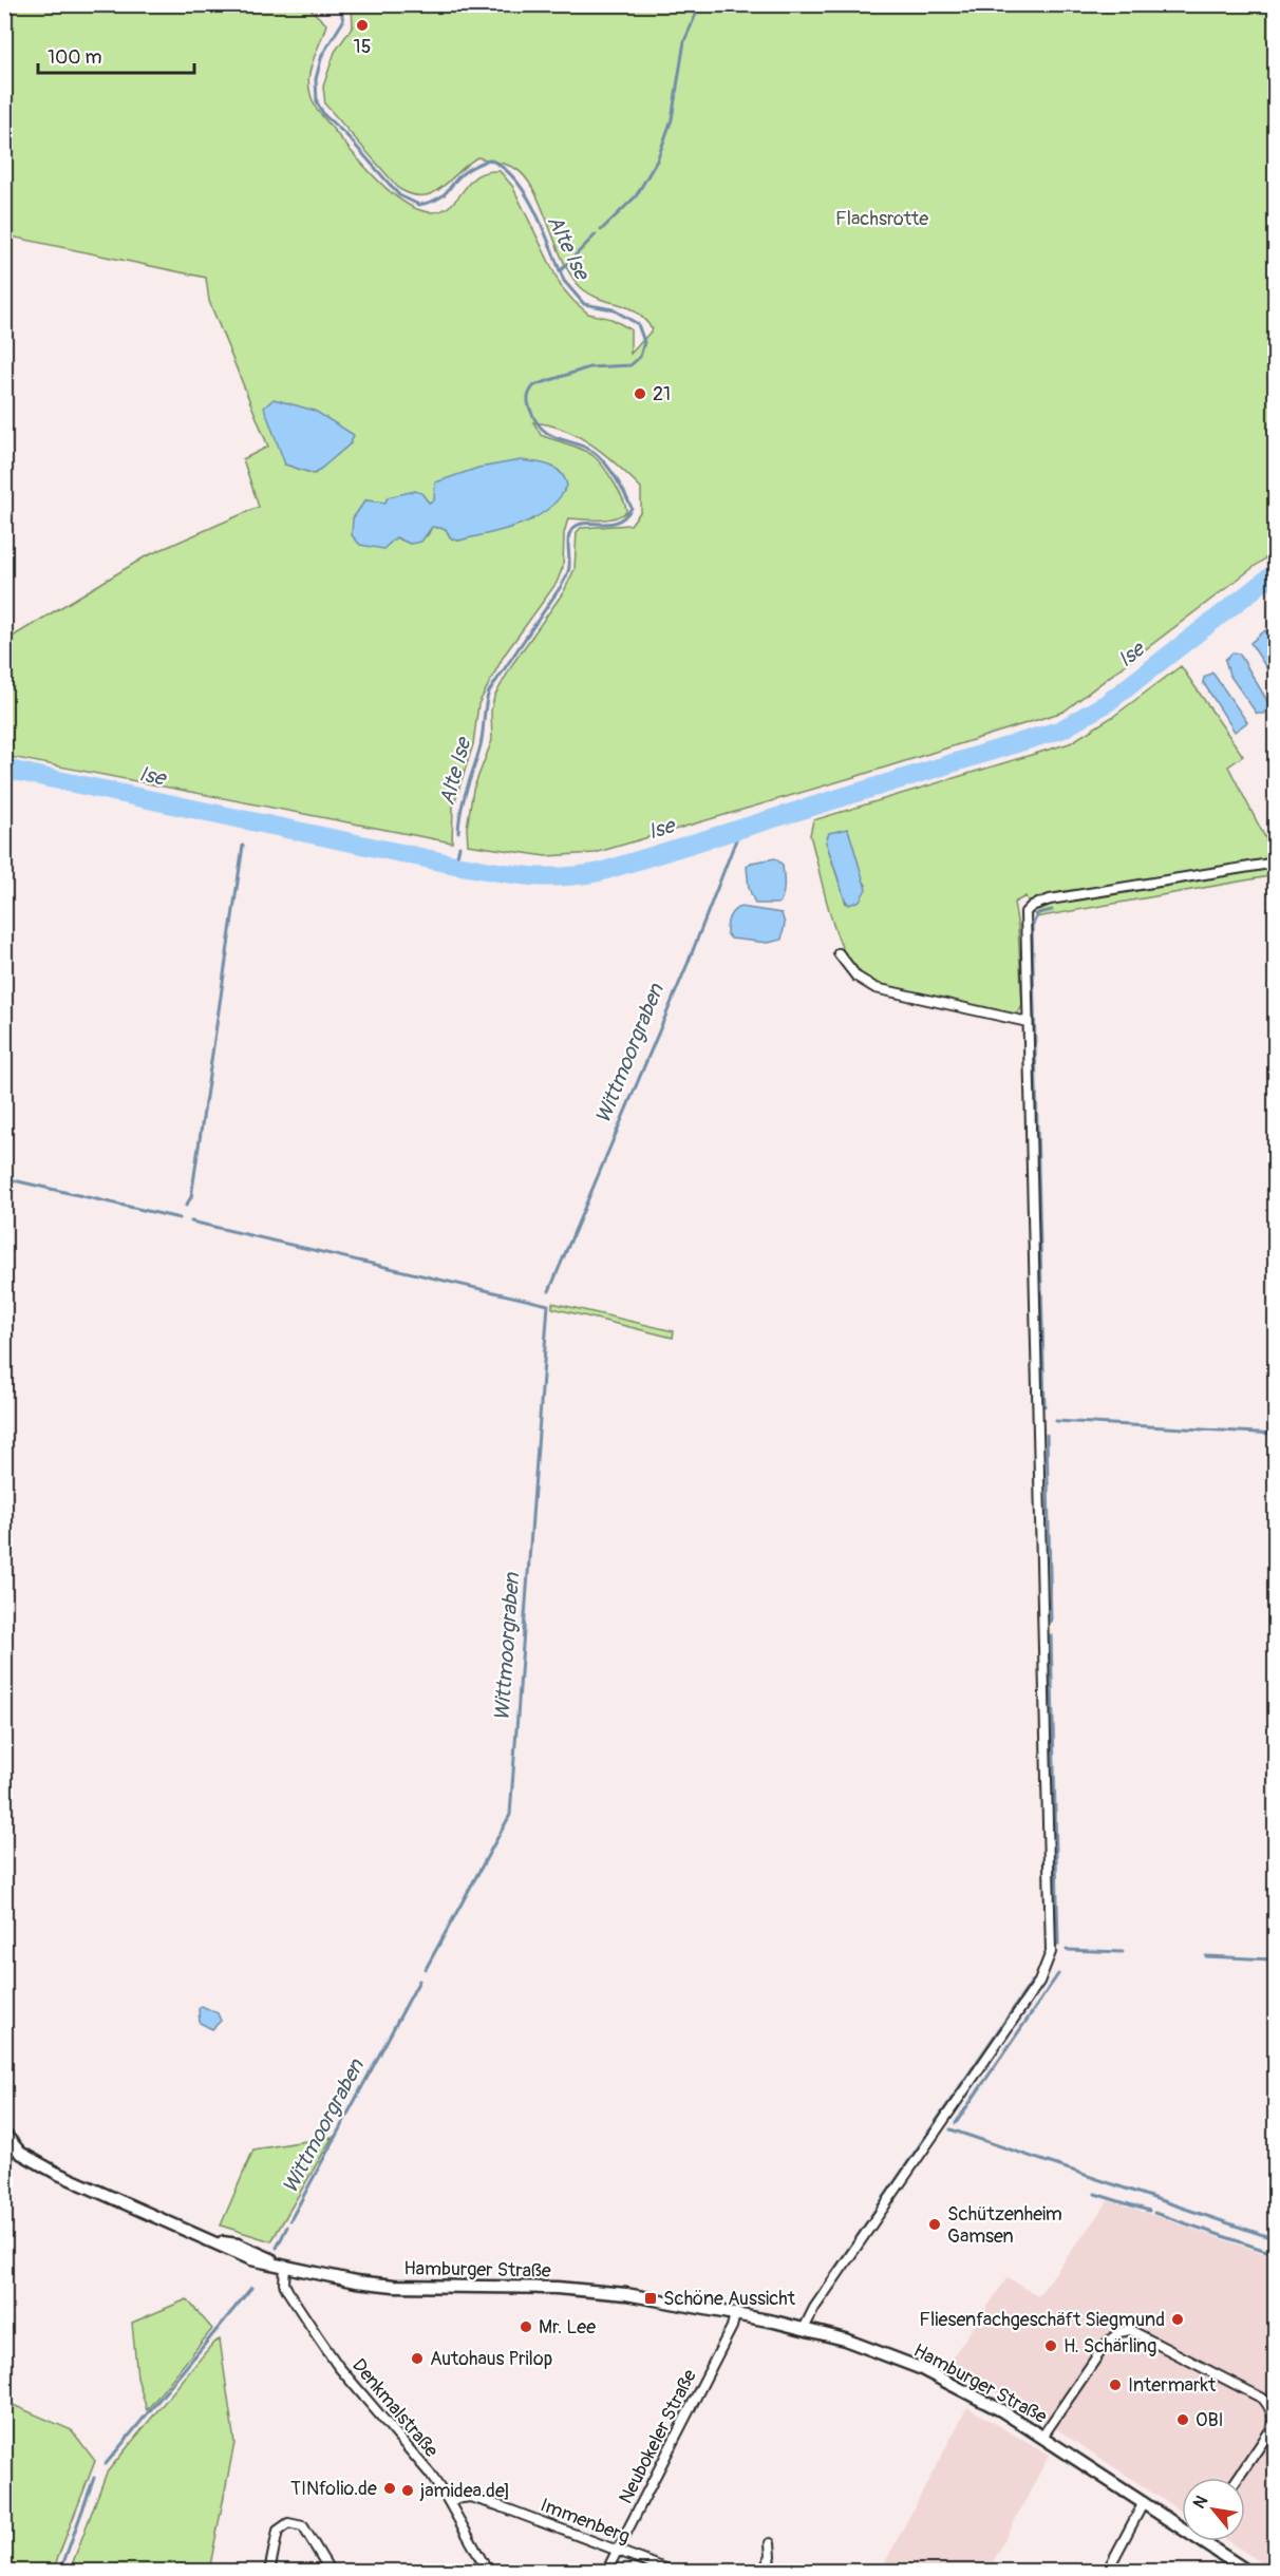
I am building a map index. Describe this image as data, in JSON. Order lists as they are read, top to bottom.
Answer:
{
  "streets": {
    "street": [
      "Hamburger Straße",
      "Denkmalstraße",
      "Neubokeler Straße",
      "Immenberg"
    ]
  },
  "crossings": [
    ["Hamburger Straße", "Denkmalstraße"],
    ["Hamburger Straße", "Neubokeler Straße"],
    ["Denkmalstraße", "Immenberg"],
    ["Neubokeler Straße", "Immenberg"]
  ],
  "water": ["Alte Ise", "Ise", "Wittmoorgraben"],
  "parks": ["Flachsrotte"],
  "places": {
    "other": [
      "15",
      "21",
      "Schützenheim Gamsen",
      "Fliesenfachgeschäft Siegmund",
      "Mr. Lee",
      "H. Schärling",
      "Autohaus Prilop",
      "Intermarkt",
      "OBI",
      "TINfolio.de",
      "jamidea.de]"
    ],
    "transit": ["Schöne Aussicht"]
  },
  "scale_bar": "100 m",
  "north": "top left"
}
